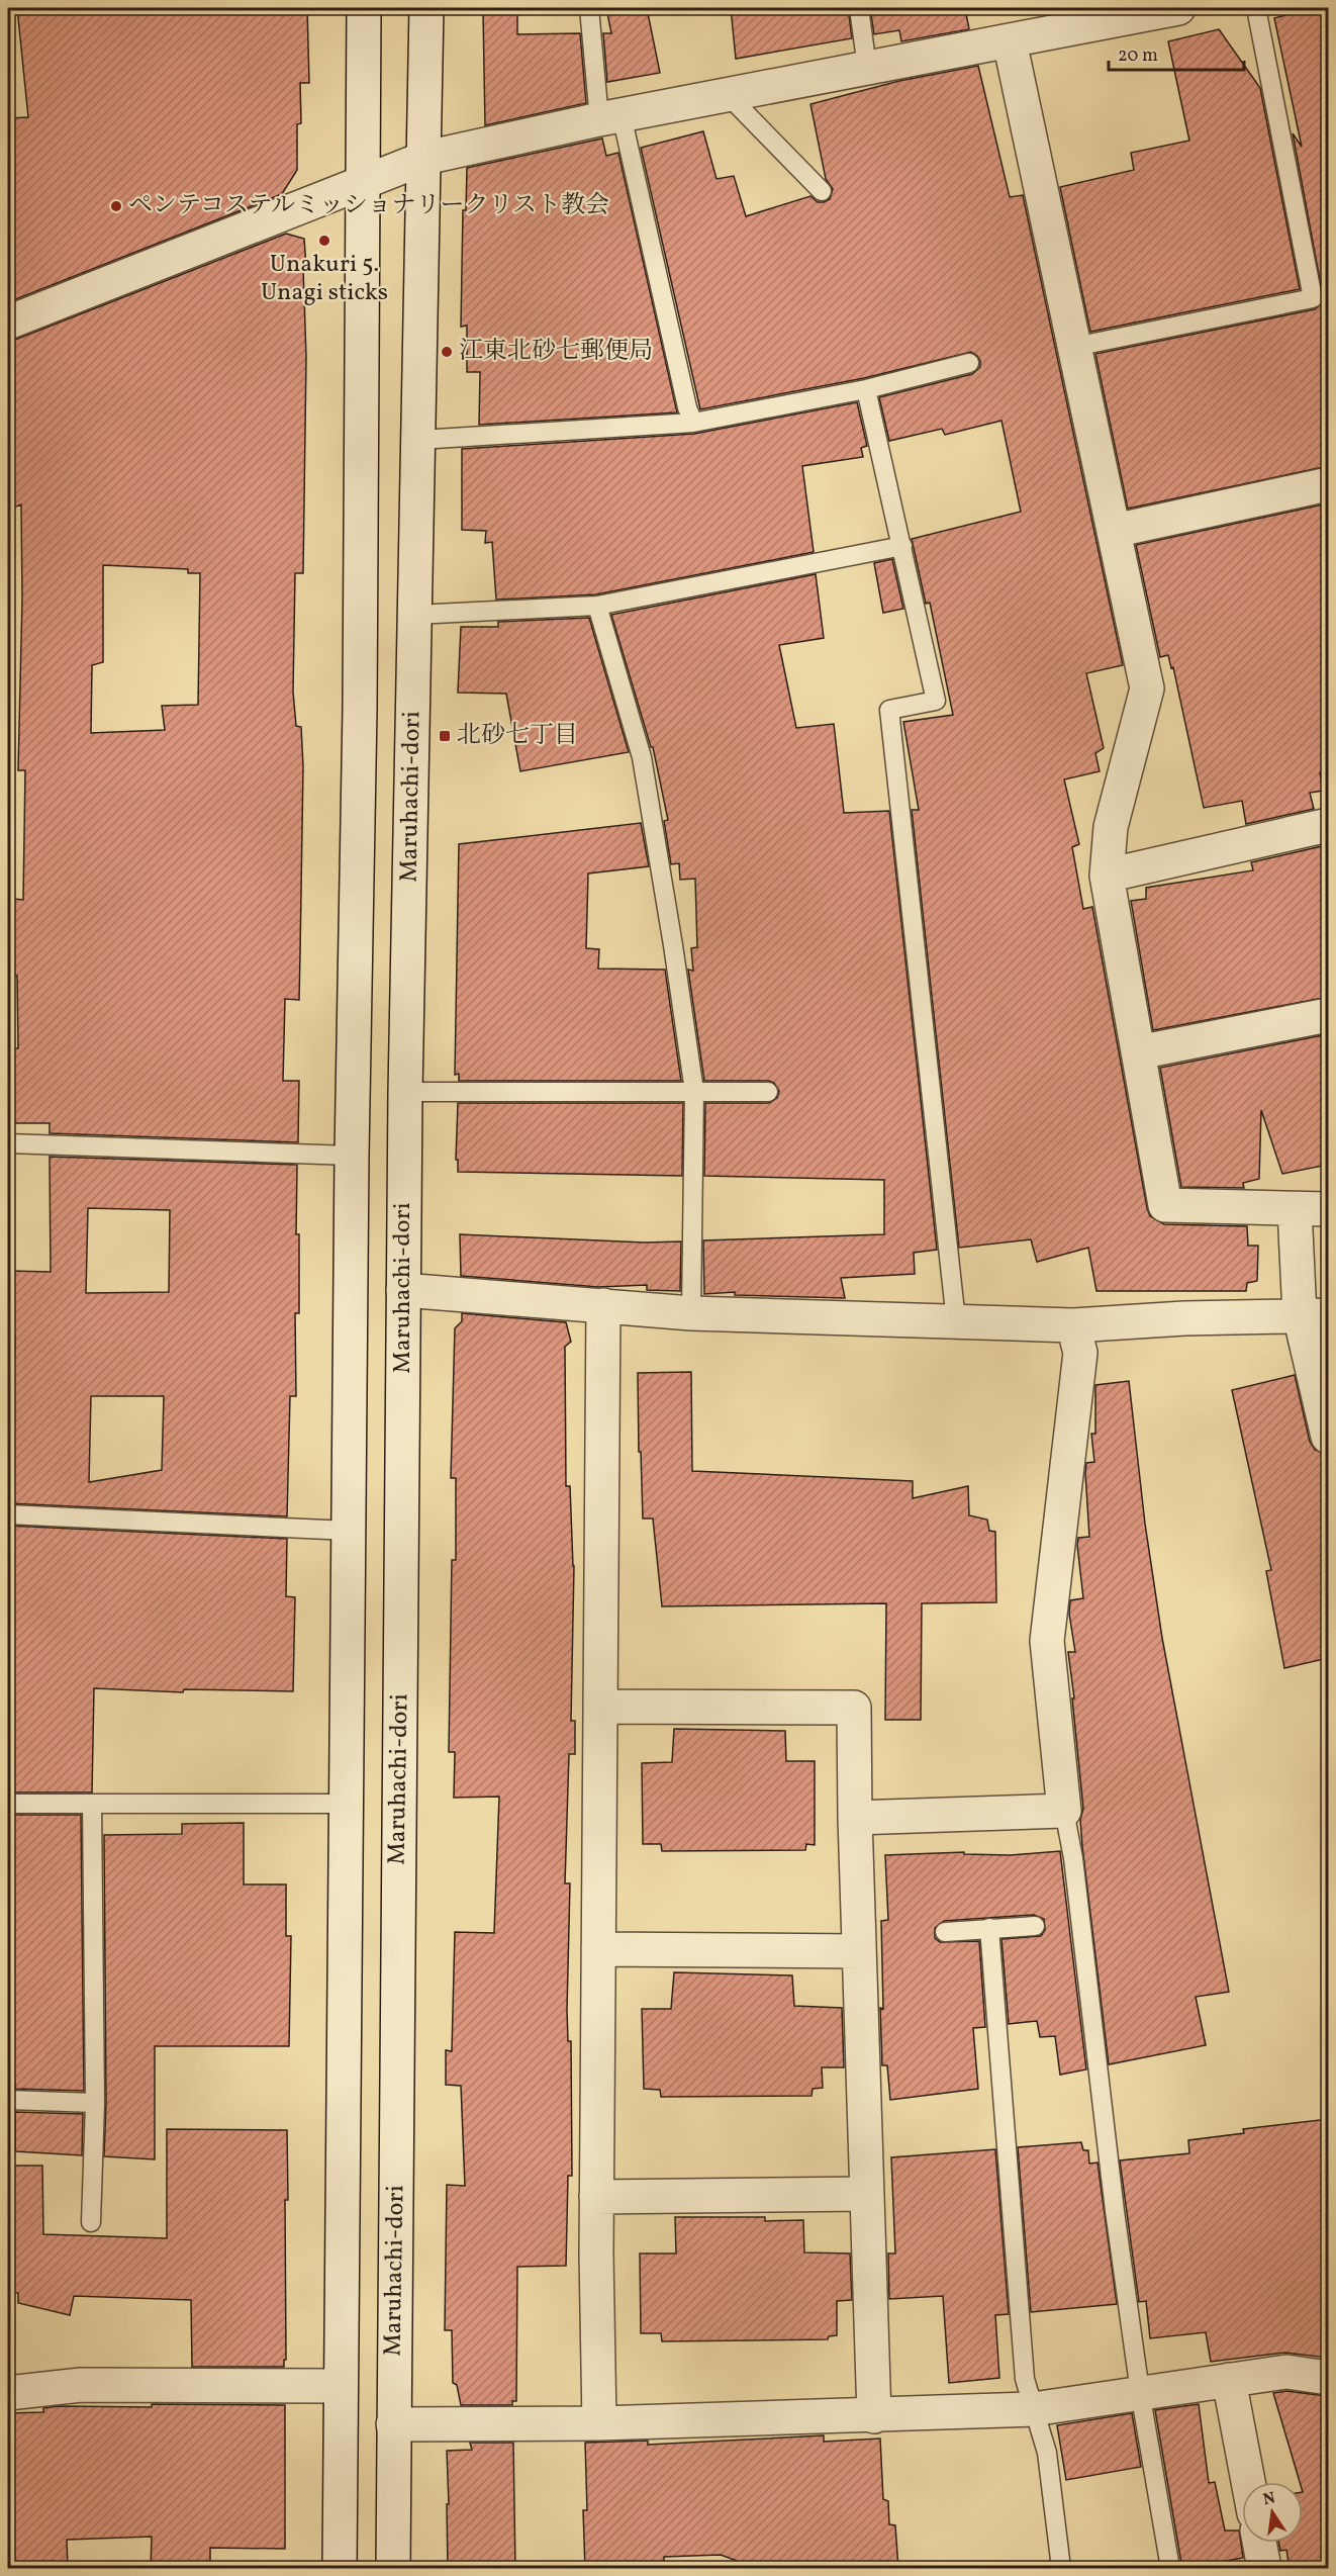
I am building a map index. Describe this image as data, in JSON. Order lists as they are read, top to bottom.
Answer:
{
  "streets": {
    "street": ["Maruhachi-dori"]
  },
  "places": {
    "other": ["ペンテコステルミッショナリークリスト教会", "Unakuri 5. Unagi sticks", "江東北砂七郵便局"],
    "transit": ["北砂七丁目"]
  },
  "scale_bar": "20 m",
  "north": "top"
}
